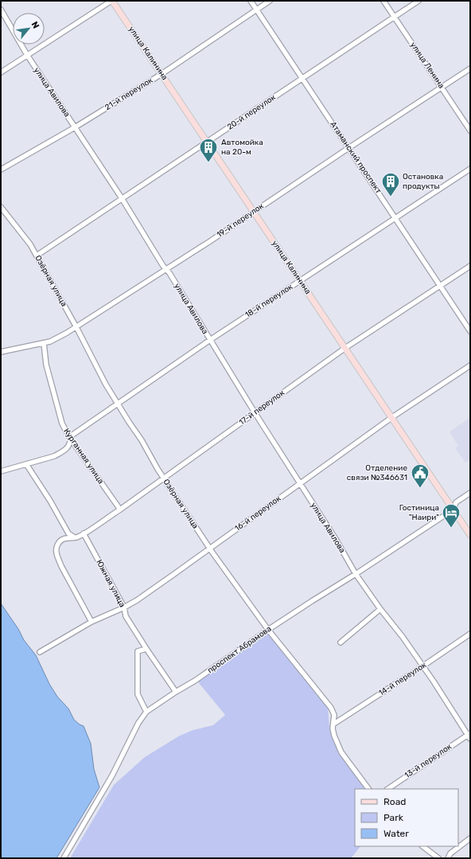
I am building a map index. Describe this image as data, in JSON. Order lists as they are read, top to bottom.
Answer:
{
  "streets": {
    "main road": ["улица Калинина"],
    "street": [
      "улица Ленина",
      "улица Авилова",
      "21-й переулок",
      "20-й переулок",
      "Атаманский проспект",
      "19-й переулок",
      "Озёрная улица",
      "18-й переулок",
      "17-й переулок",
      "Курганная улица",
      "16-й переулок",
      "Южная улица",
      "проспект Абрамова",
      "14-й переулок",
      "13-й переулок"
    ]
  },
  "crossings": [
    ["улица Калинина", "21-й переулок"],
    ["улица Калинина", "20-й переулок"],
    ["улица Калинина", "19-й переулок"],
    ["улица Калинина", "18-й переулок"],
    ["улица Калинина", "17-й переулок"],
    ["улица Калинина", "16-й переулок"],
    ["улица Калинина", "проспект Абрамова"],
    ["улица Ленина", "20-й переулок"],
    ["улица Ленина", "19-й переулок"],
    ["улица Авилова", "21-й переулок"],
    ["улица Авилова", "20-й переулок"],
    ["улица Авилова", "19-й переулок"],
    ["улица Авилова", "18-й переулок"],
    ["улица Авилова", "17-й переулок"],
    ["улица Авилова", "16-й переулок"],
    ["улица Авилова", "проспект Абрамова"],
    ["улица Авилова", "14-й переулок"],
    ["улица Авилова", "13-й переулок"],
    ["21-й переулок", "Атаманский проспект"],
    ["20-й переулок", "Атаманский проспект"],
    ["20-й переулок", "Озёрная улица"],
    ["Атаманский проспект", "19-й переулок"],
    ["Атаманский проспект", "18-й переулок"],
    ["Атаманский проспект", "17-й переулок"],
    ["19-й переулок", "Озёрная улица"],
    ["19-й переулок", "Курганная улица"],
    ["Озёрная улица", "18-й переулок"],
    ["Озёрная улица", "17-й переулок"],
    ["Озёрная улица", "16-й переулок"],
    ["Озёрная улица", "проспект Абрамова"],
    ["Озёрная улица", "14-й переулок"],
    ["18-й переулок", "Курганная улица"],
    ["17-й переулок", "Курганная улица"],
    ["17-й переулок", "16-й переулок"],
    ["17-й переулок", "Южная улица"],
    ["16-й переулок", "Южная улица"],
    ["Южная улица", "проспект Абрамова"]
  ],
  "places": {
    "building": ["Автомойка на 20-м", "Остановка продукты"],
    "public building": ["Отделение связи №346631"],
    "hotel": ["Гостиница \"Наири\""]
  },
  "legend": ["Road", "Park", "Water"],
  "north": "top right"
}
